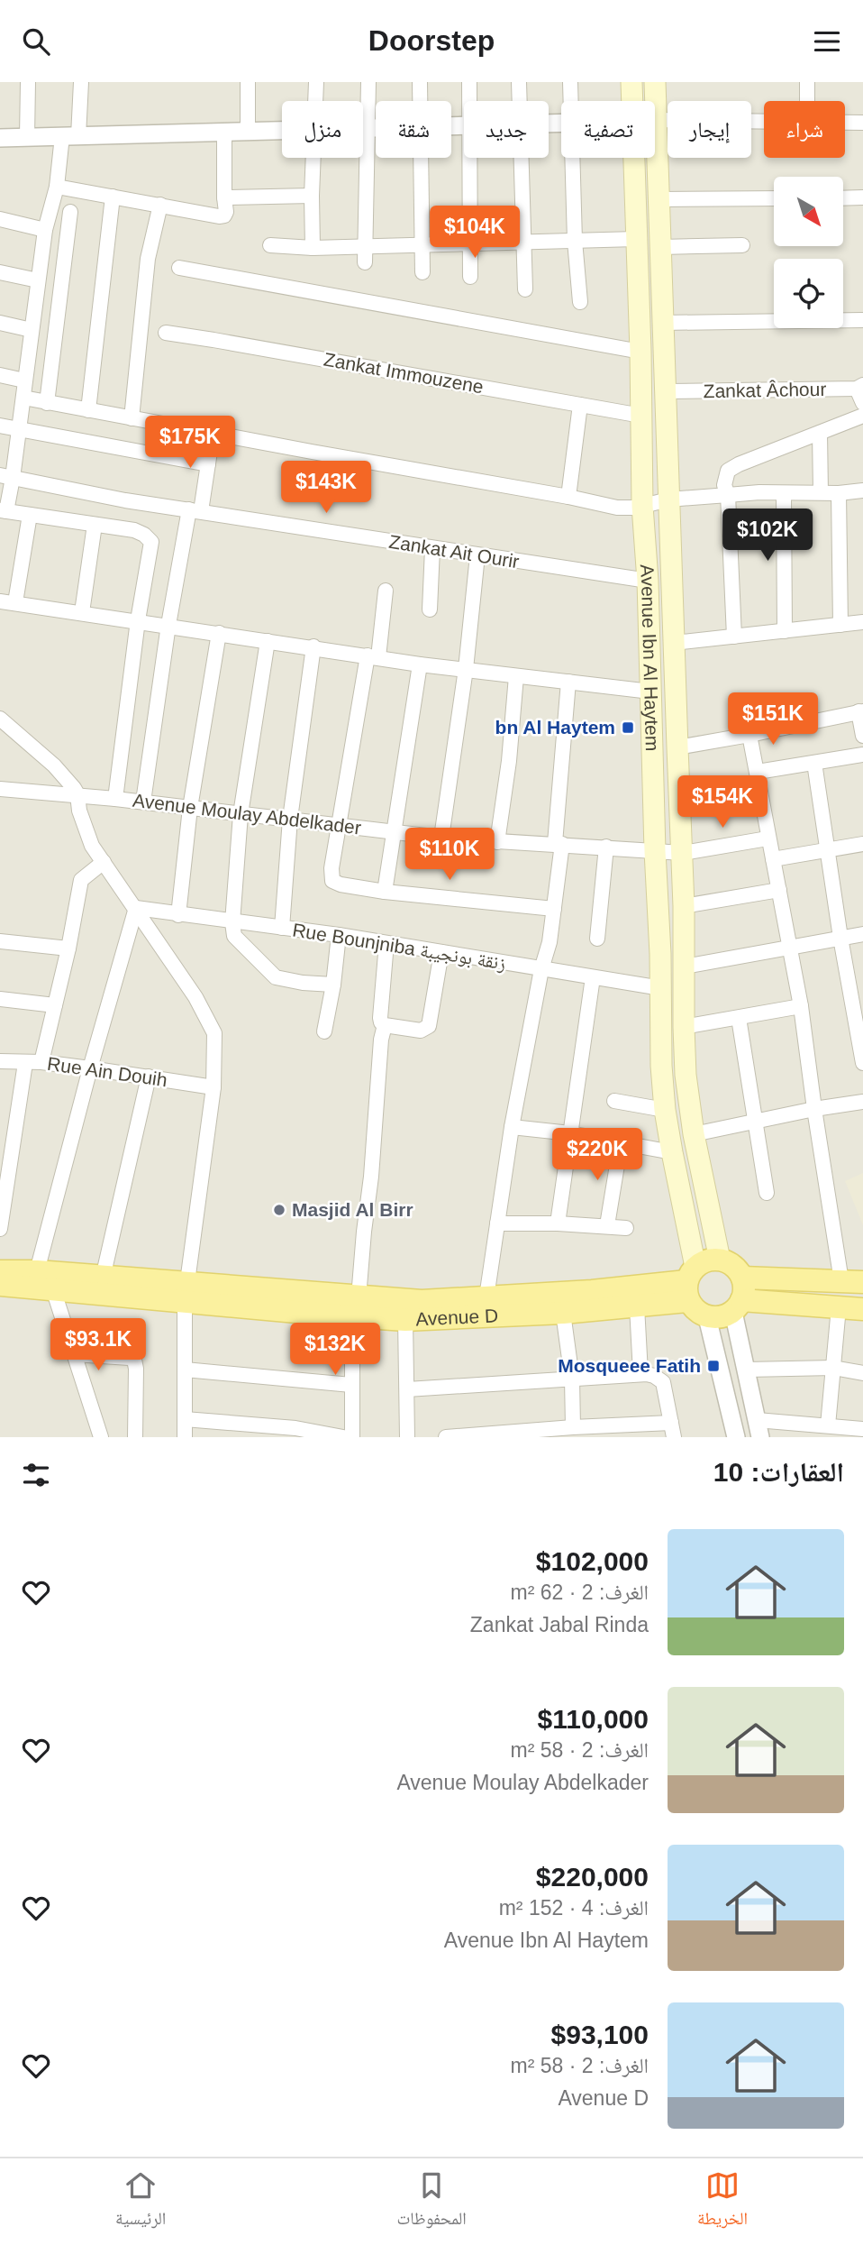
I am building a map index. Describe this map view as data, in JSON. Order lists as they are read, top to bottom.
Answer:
{
  "streets": {
    "main road": ["Avenue Ibn Al Haytem", "Avenue D"],
    "street": [
      "Zankat Immouzene",
      "Zankat Âchour",
      "Zankat Ait Ourir",
      "Avenue Moulay Abdelkader",
      "Rue Bounjniba زنقة بونجيبة",
      "Rue Ain Douih"
    ]
  },
  "crossings": [
    ["Zankat Immouzene", "Avenue Ibn Al Haytem"],
    ["Zankat Âchour", "Avenue Ibn Al Haytem"],
    ["Zankat Ait Ourir", "Avenue Ibn Al Haytem"],
    ["Avenue Ibn Al Haytem", "Avenue Moulay Abdelkader"],
    ["Avenue Ibn Al Haytem", "Rue Bounjniba زنقة بونجيبة"],
    ["Avenue Ibn Al Haytem", "Avenue D"]
  ],
  "places": {
    "transit": ["bn Al Haytem", "Mosqueee Fatih"],
    "other": ["Masjid Al Birr"]
  },
  "north": "bottom right",
  "page": {
    "header": "Doorstep",
    "chip": [
      "شراء",
      "إيجار",
      "تصفية",
      "جديد",
      "شقة",
      "منزل"
    ],
    "price": [
      "$104K",
      "$175K",
      "$143K",
      "$102K",
      "$151K",
      "$154K",
      "$110K",
      "$220K",
      "$93.1K",
      "$132K"
    ],
    "heading": "العقارات: 10",
    "list": [
      {
        "name": "$102,000",
        "note": "الغرف: 2 · 62 m² · Zankat Jabal Rinda"
      },
      {
        "name": "$110,000",
        "note": "الغرف: 2 · 58 m² · Avenue Moulay Abdelkader"
      },
      {
        "name": "$220,000",
        "note": "الغرف: 4 · 152 m² · Avenue Ibn Al Haytem"
      },
      {
        "name": "$93,100",
        "note": "الغرف: 2 · 58 m² · Avenue D"
      }
    ],
    "tabs": ["الخريطة", "المحفوظات", "الرئيسية"]
  }
}
